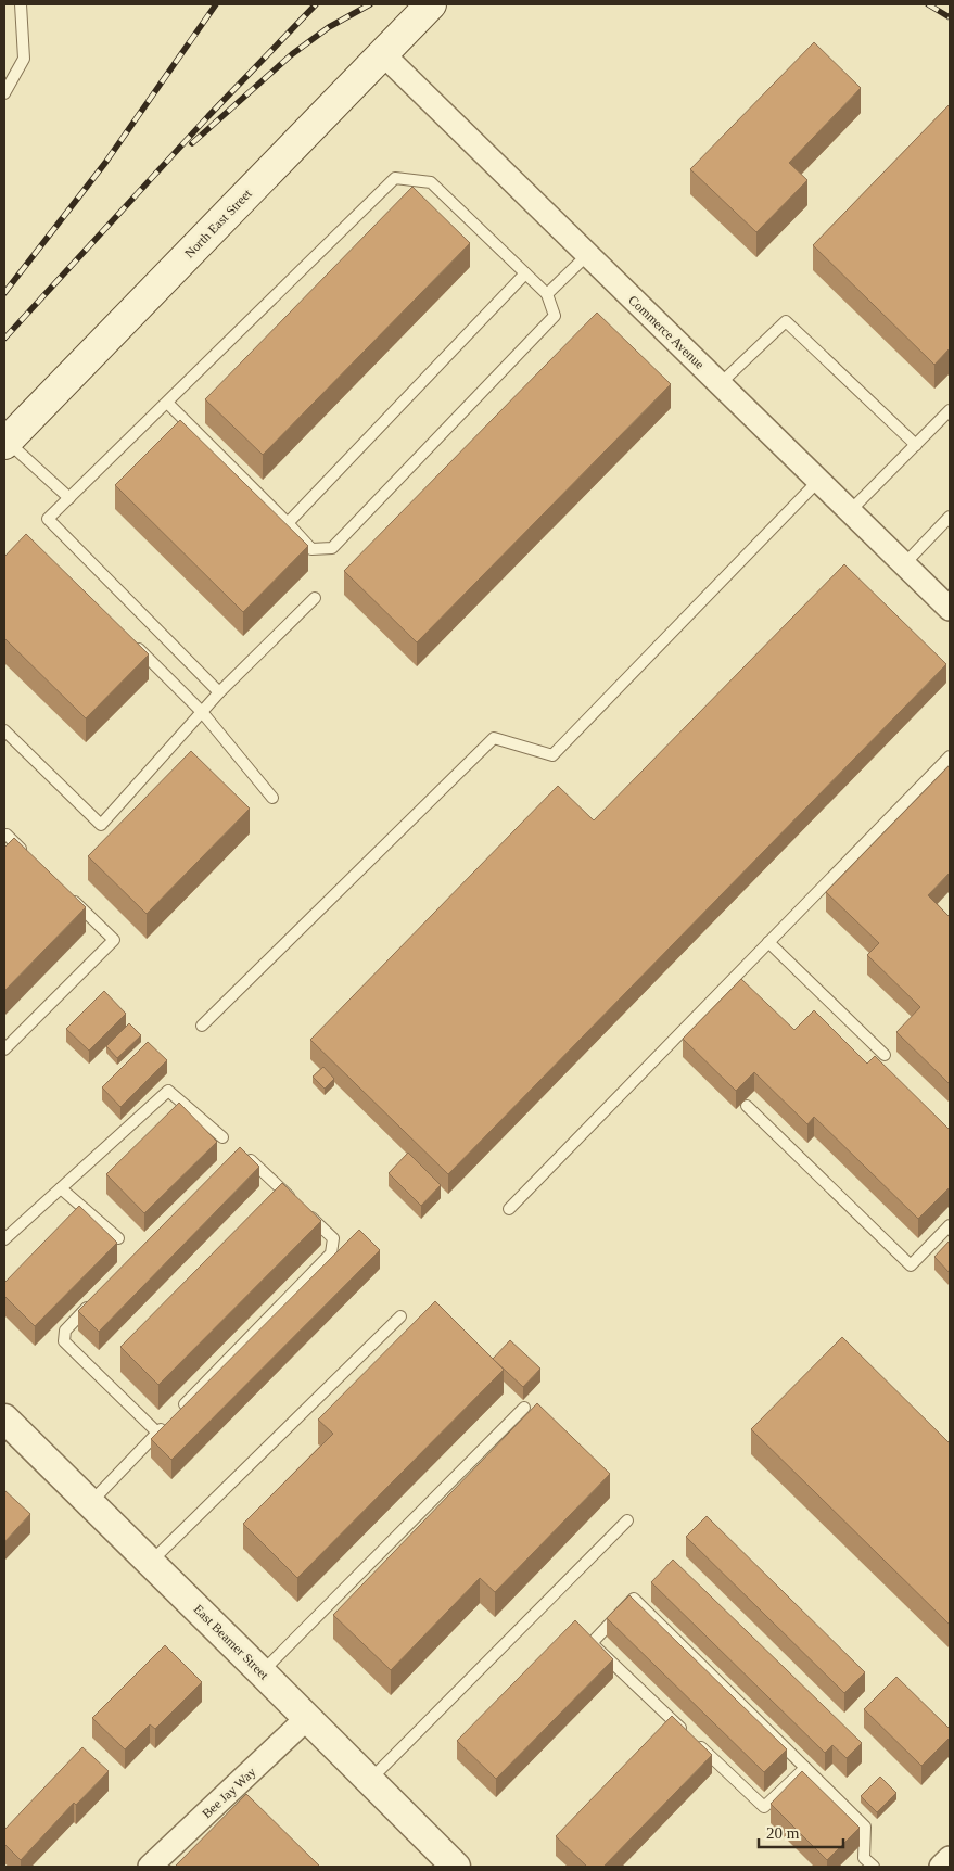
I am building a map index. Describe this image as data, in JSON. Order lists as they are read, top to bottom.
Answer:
{
  "streets": {
    "main road": ["North East Street"],
    "street": ["Commerce Avenue", "East Beamer Street", "Bee Jay Way"]
  },
  "crossings": [
    ["North East Street", "Commerce Avenue"],
    ["East Beamer Street", "Bee Jay Way"]
  ],
  "scale_bar": "20 m"
}
